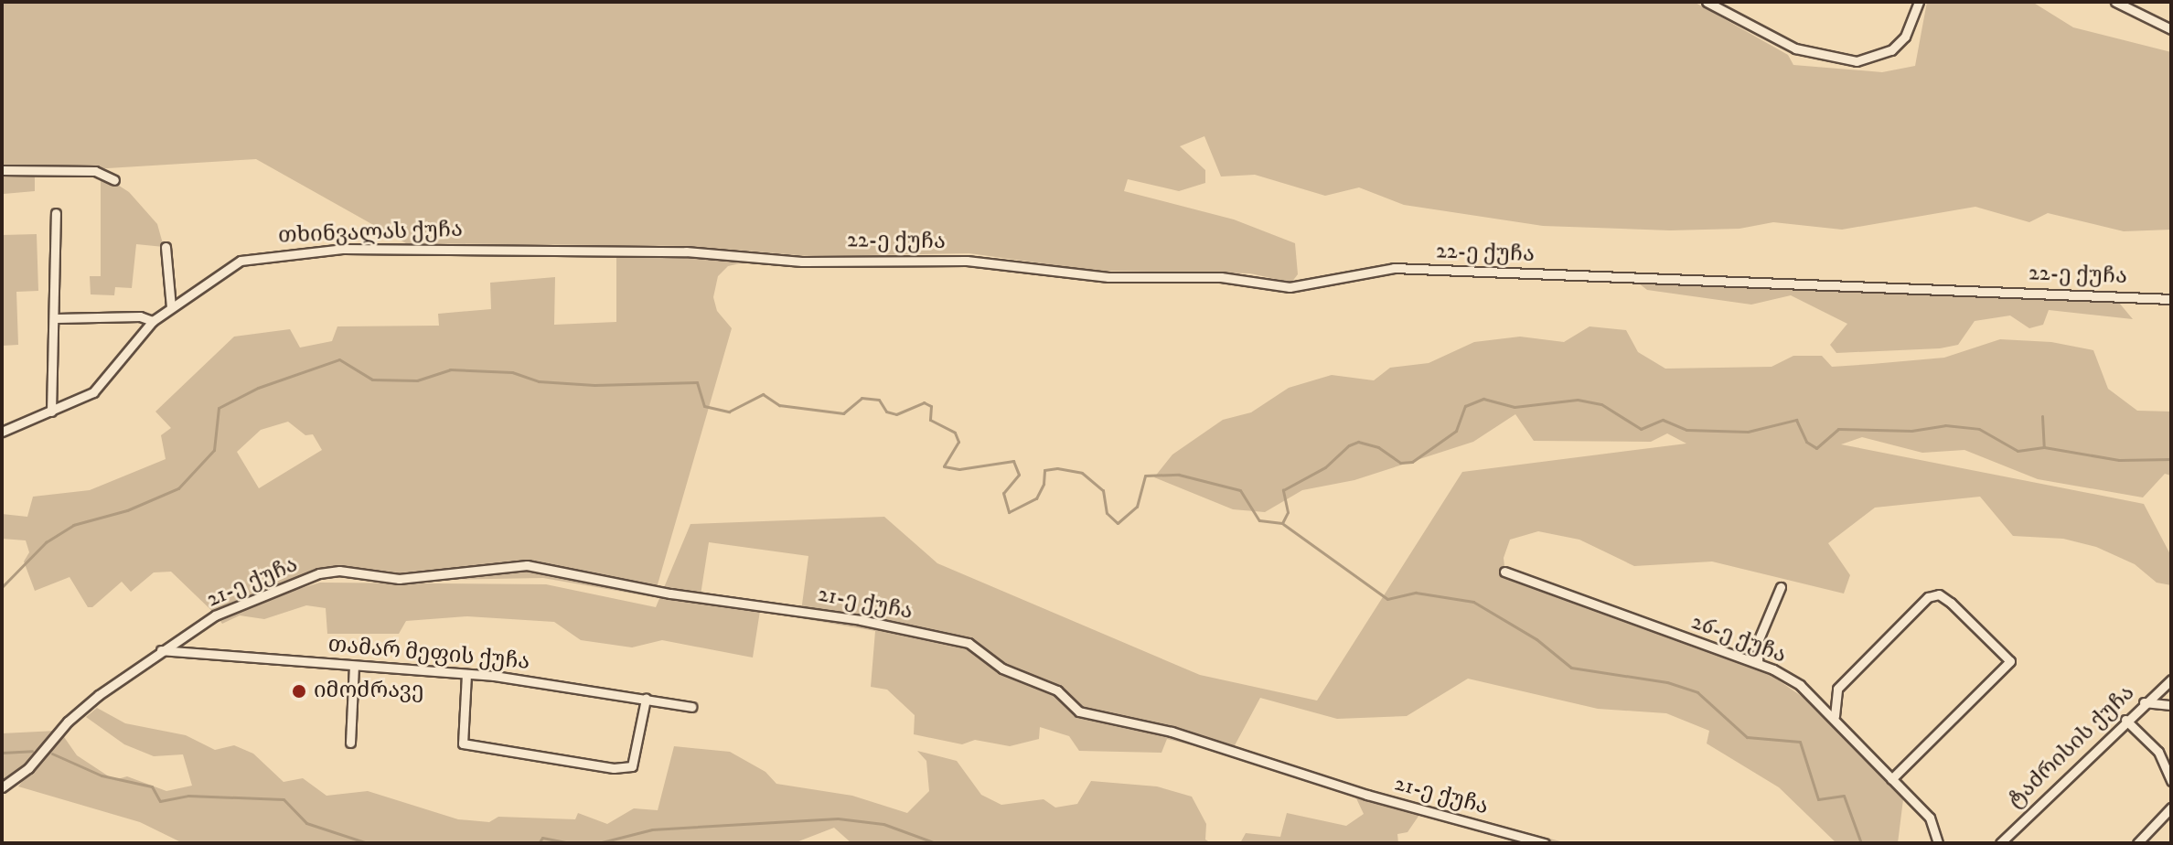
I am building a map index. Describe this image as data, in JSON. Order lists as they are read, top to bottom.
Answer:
{
  "streets": {
    "street": [
      "თხინვალას ქუჩა",
      "22-ე ქუჩა",
      "21-ე ქუჩა",
      "26-ე ქუჩა",
      "თამარ მეფის ქუჩა",
      "ტაძრისის ქუჩა"
    ]
  },
  "crossings": [
    ["თხინვალას ქუჩა", "22-ე ქუჩა"],
    ["21-ე ქუჩა", "თამარ მეფის ქუჩა"]
  ],
  "places": ["იმოძრავე"]
}
